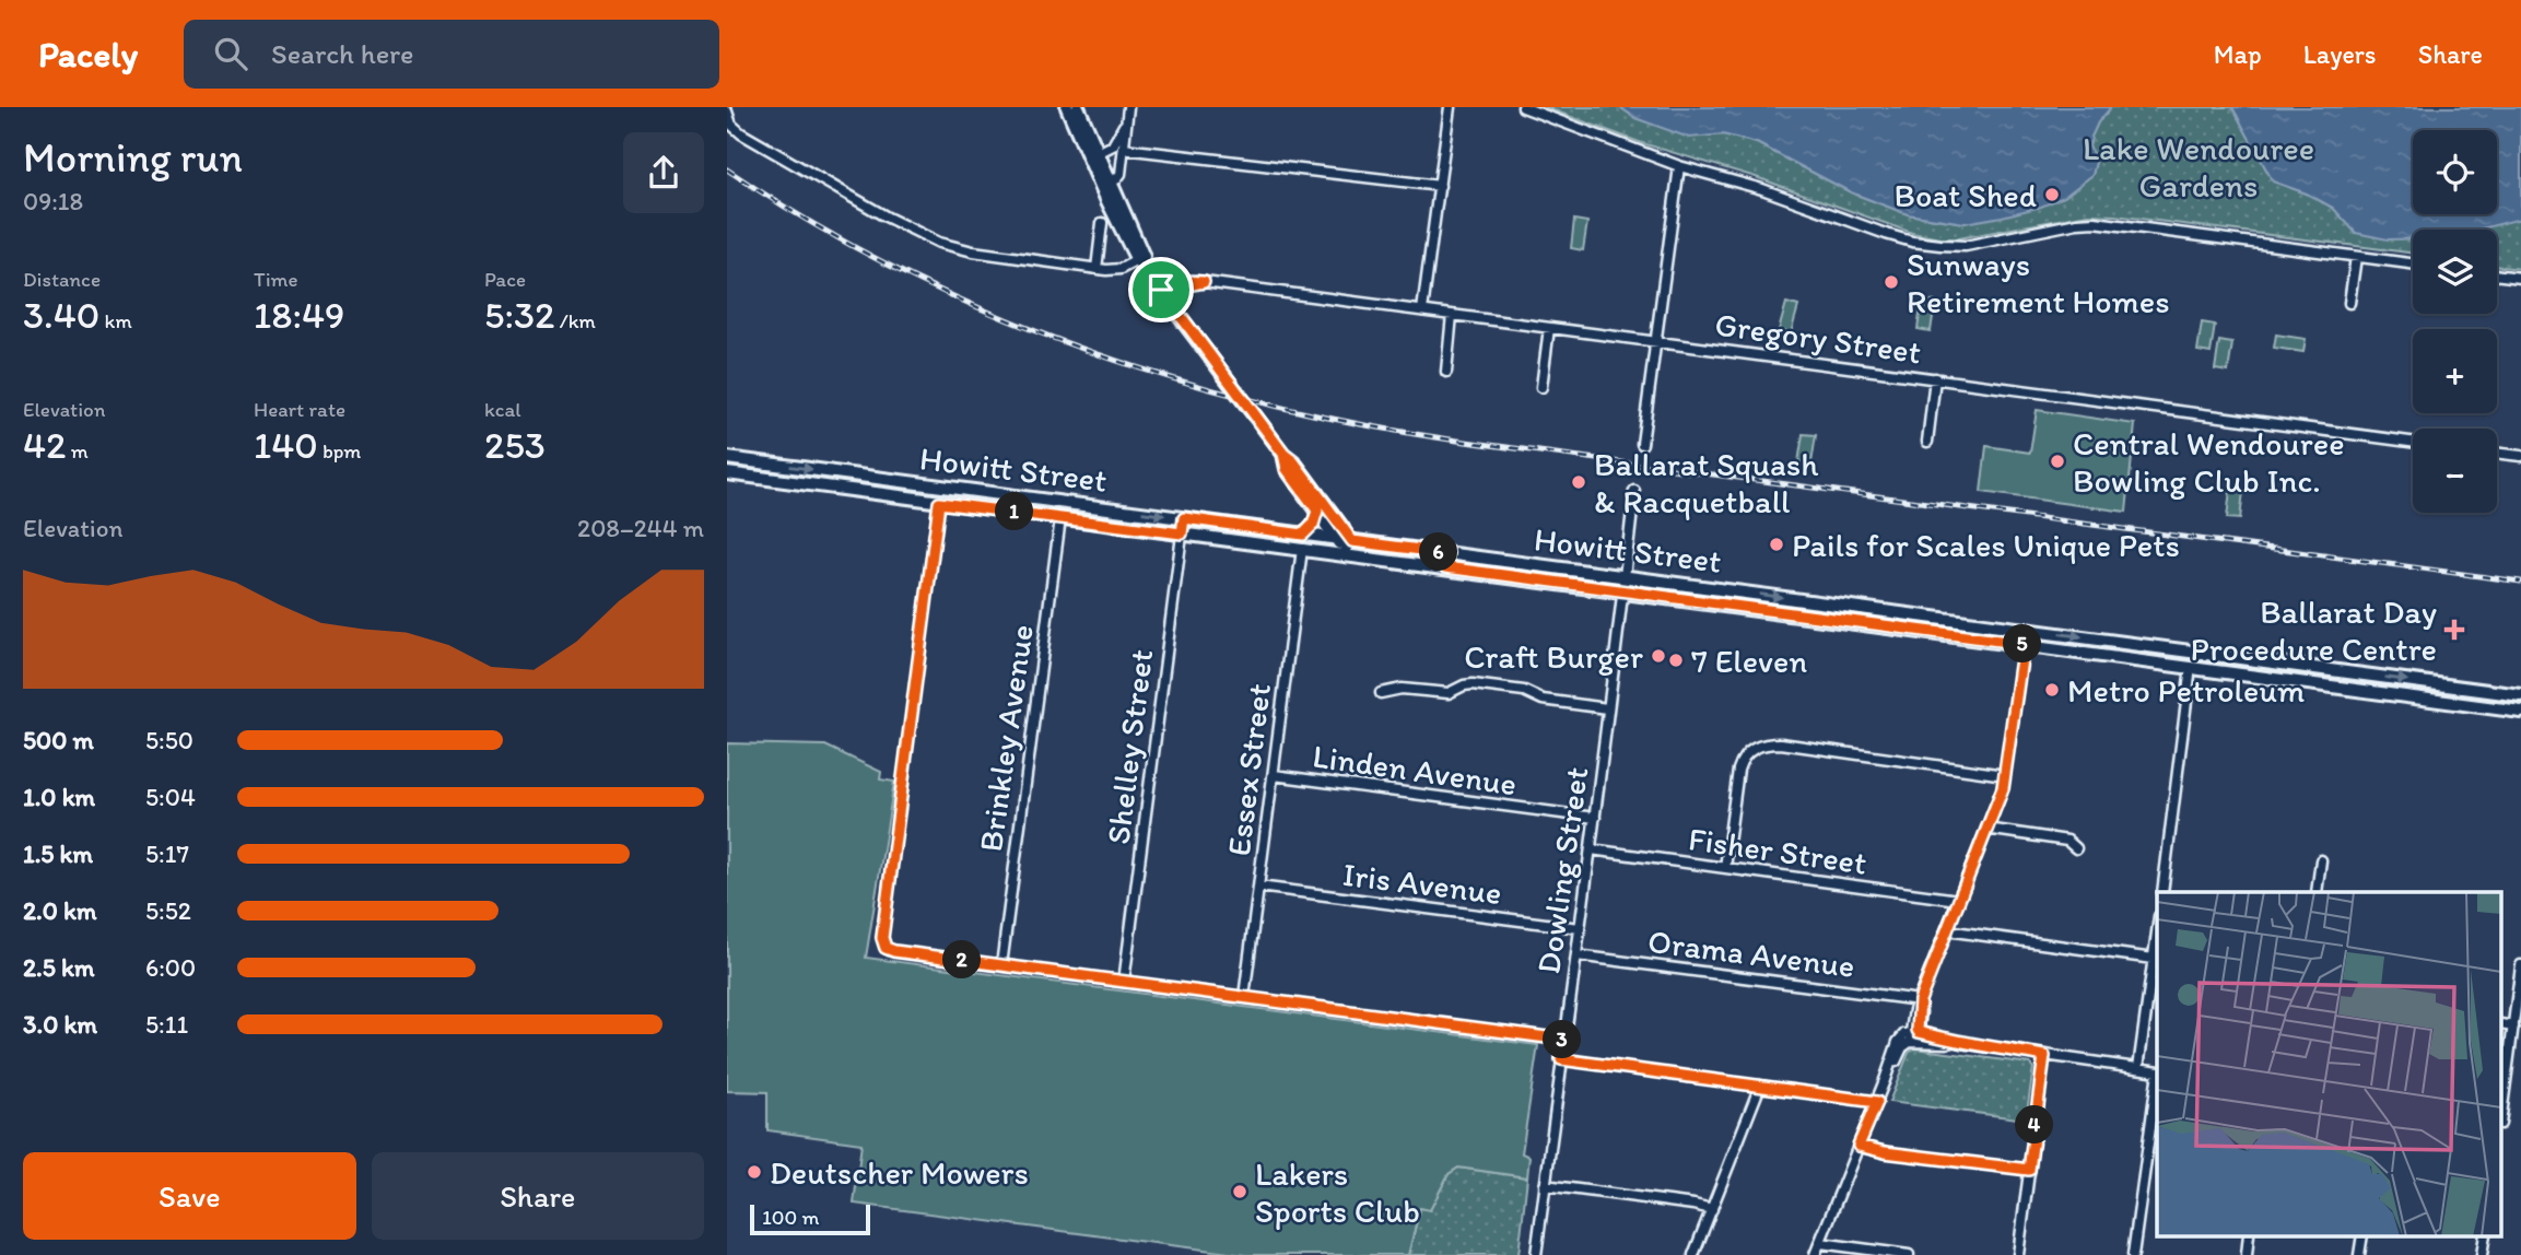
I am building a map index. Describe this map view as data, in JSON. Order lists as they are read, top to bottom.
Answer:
{
  "streets": {
    "main road": ["Howitt Street"],
    "street": [
      "Gregory Street",
      "Brinkley Avenue",
      "Shelley Street",
      "Essex Street",
      "Linden Avenue",
      "Fisher Street",
      "Dowling Street",
      "Iris Avenue",
      "Orama Avenue"
    ]
  },
  "crossings": [
    ["Howitt Street", "Brinkley Avenue"],
    ["Howitt Street", "Shelley Street"],
    ["Howitt Street", "Essex Street"],
    ["Howitt Street", "Dowling Street"],
    ["Essex Street", "Linden Avenue"],
    ["Essex Street", "Iris Avenue"],
    ["Linden Avenue", "Dowling Street"],
    ["Fisher Street", "Dowling Street"],
    ["Dowling Street", "Iris Avenue"],
    ["Dowling Street", "Orama Avenue"]
  ],
  "parks": ["Lake Wendouree Gardens"],
  "places": {
    "other": [
      "Boat Shed",
      "Sunways Retirement Homes",
      "Central Wendouree Bowling Club Inc.",
      "Ballarat Squash & Racquetball",
      "Pails for Scales Unique Pets",
      "Craft Burger",
      "7 Eleven",
      "Metro Petroleum",
      "Deutscher Mowers",
      "Lakers Sports Club"
    ],
    "health": ["Ballarat Day Procedure Centre"]
  },
  "scale_bar": "100 m",
  "page": {
    "header": "Pacely",
    "search": "Search here",
    "nav": ["Map", "Layers", "Share"],
    "heading": ["Morning run", "09:18"],
    "map_buttons": ["+", "−"],
    "stats": [
      ["Distance", "3.40 km"],
      ["Time", "18:49"],
      ["Pace", "5:32 /km"],
      ["Elevation", "42 m"],
      ["Heart rate", "140 bpm"],
      ["kcal", "253"]
    ],
    "pins": [
      "1",
      "6",
      "5",
      "2",
      "3",
      "4"
    ],
    "chart": ["Elevation", "208–244 m"],
    "list": [
      {
        "name": "500 m",
        "note": "5:50"
      },
      {
        "name": "1.0 km",
        "note": "5:04"
      },
      {
        "name": "1.5 km",
        "note": "5:17"
      },
      {
        "name": "2.0 km",
        "note": "5:52"
      },
      {
        "name": "2.5 km",
        "note": "6:00"
      },
      {
        "name": "3.0 km",
        "note": "5:11"
      }
    ],
    "buttons": ["Save", "Share"],
    "scale": "100 m"
  }
}
